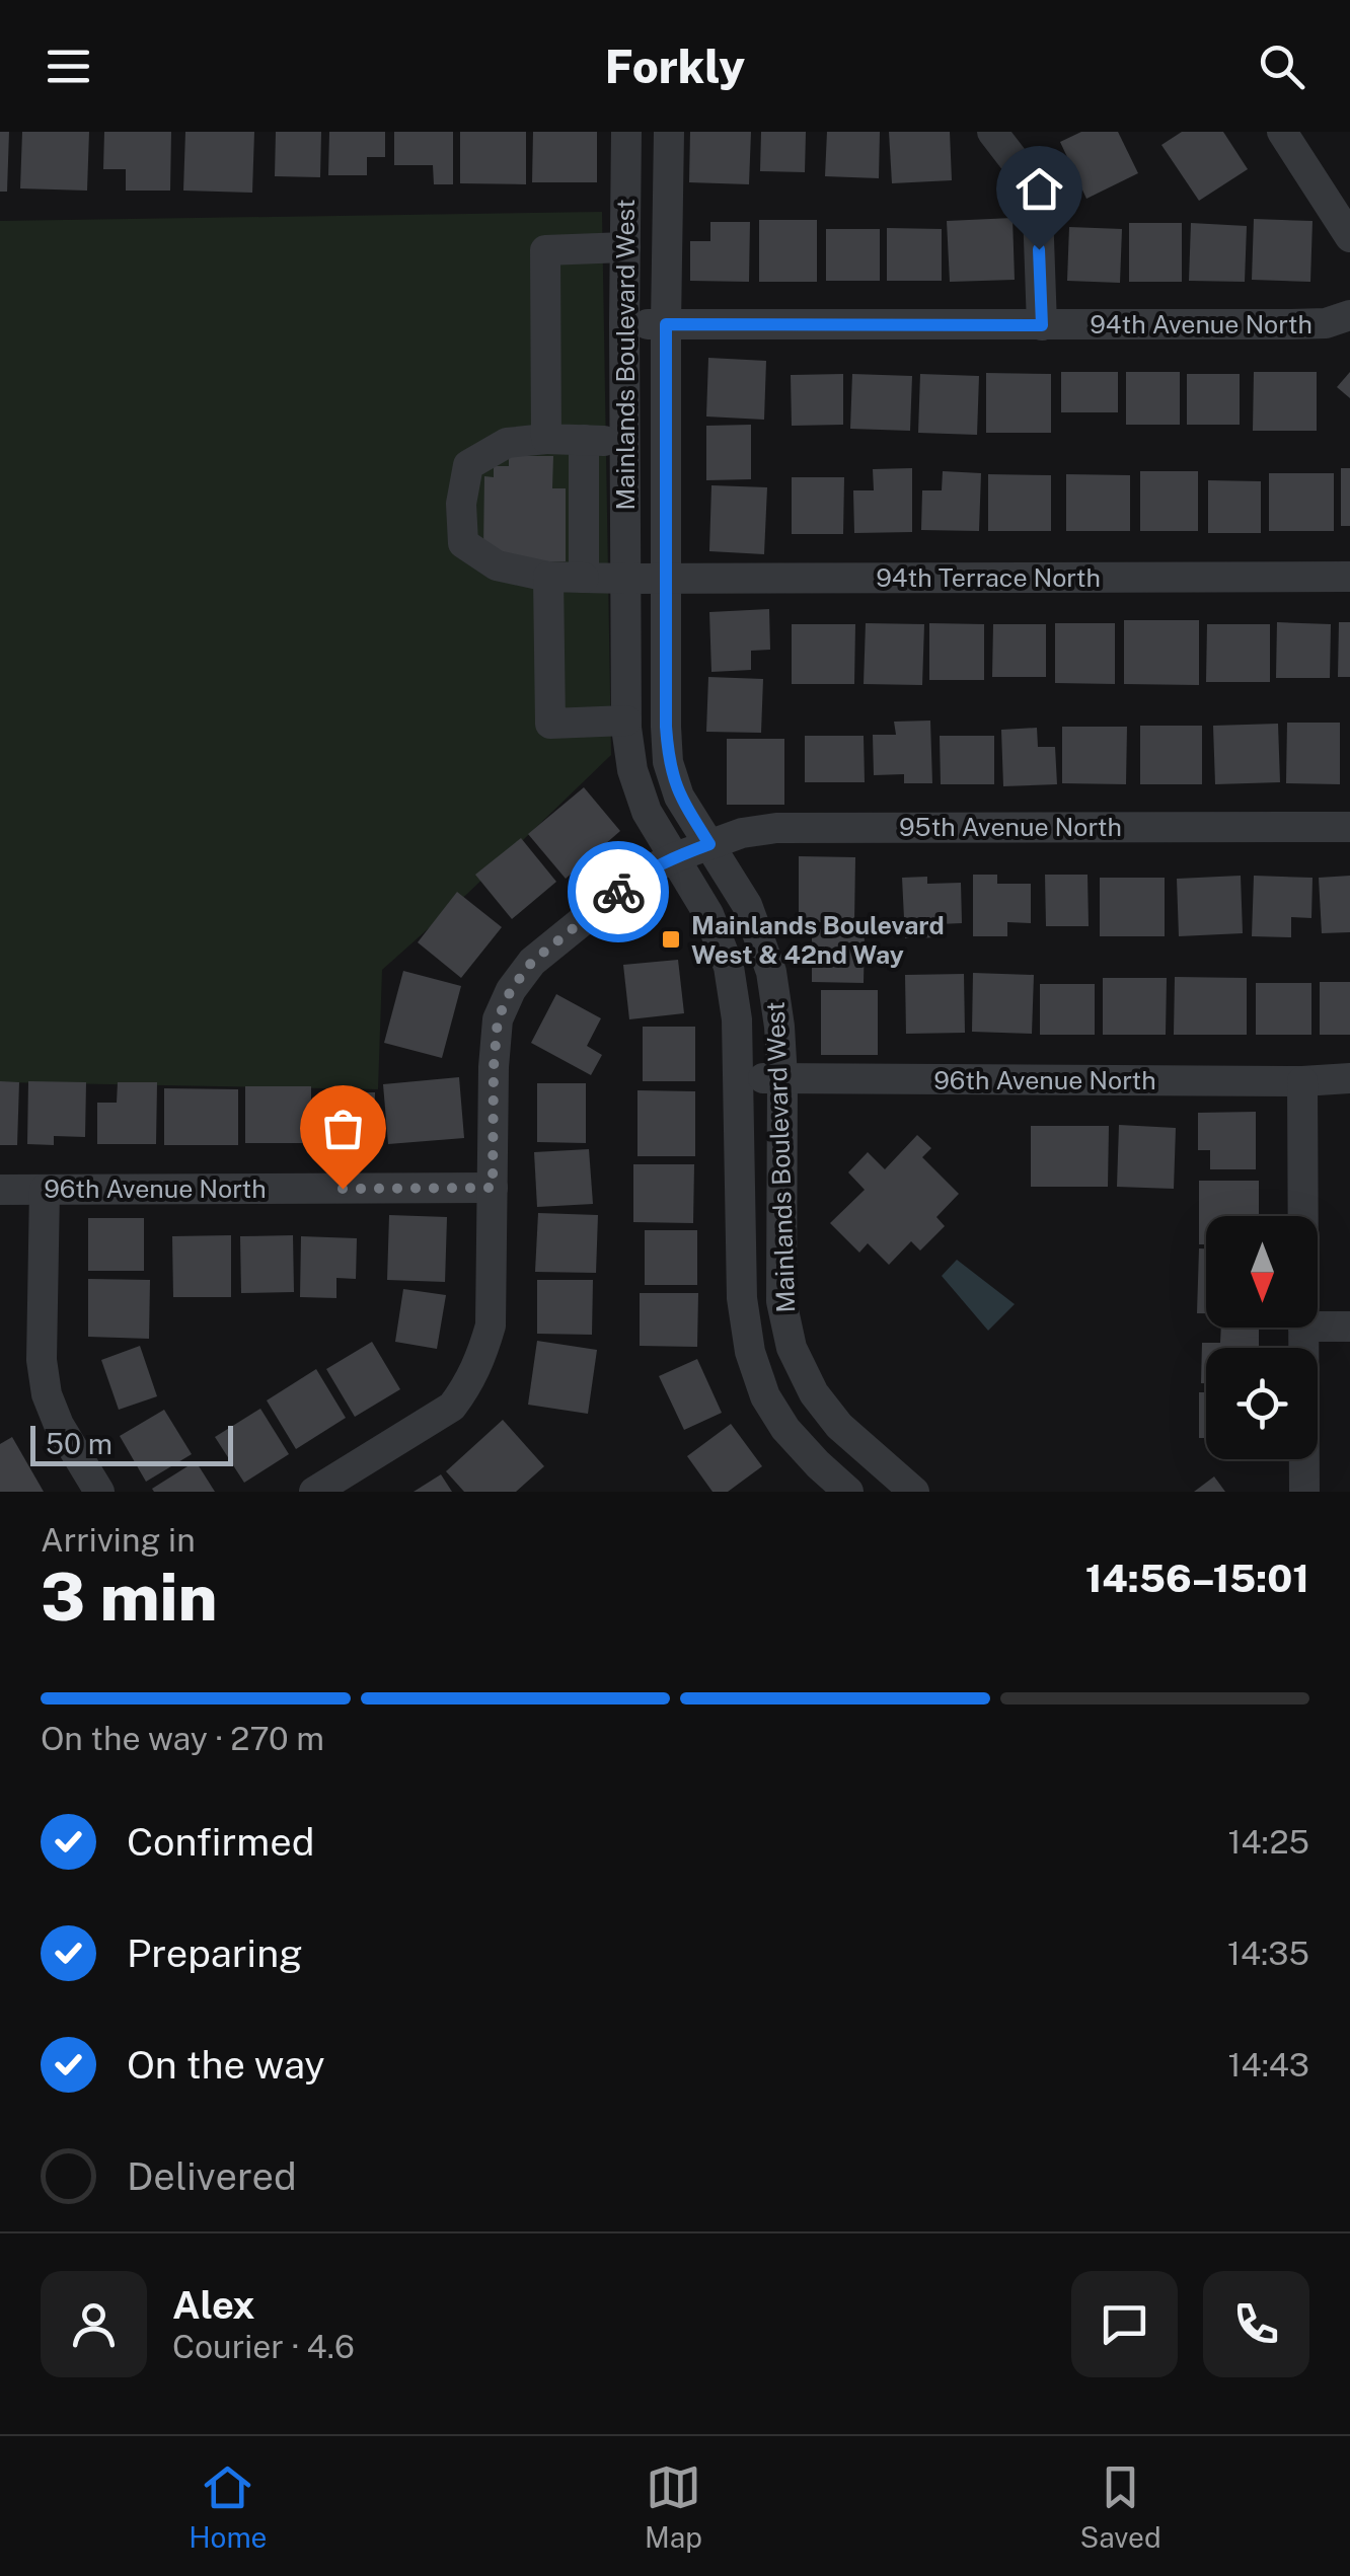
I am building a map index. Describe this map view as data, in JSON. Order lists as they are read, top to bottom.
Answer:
{
  "streets": {
    "street": [
      "94th Avenue North",
      "Mainlands Boulevard West",
      "94th Terrace North",
      "95th Avenue North",
      "96th Avenue North"
    ]
  },
  "crossings": [
    ["94th Avenue North", "Mainlands Boulevard West"],
    ["Mainlands Boulevard West", "94th Terrace North"],
    ["Mainlands Boulevard West", "95th Avenue North"],
    ["Mainlands Boulevard West", "96th Avenue North"],
    ["95th Avenue North", "96th Avenue North"]
  ],
  "places": {
    "transit": ["Mainlands Boulevard West & 42nd Way"]
  },
  "scale_bar": "50 m",
  "north": "bottom",
  "page": {
    "header": "Forkly",
    "scale": "50 m",
    "heading": ["3 min", "Arriving in", "14:56–15:01"],
    "panel": ["Alex", "Courier · 4.6"],
    "bar": "On the way · 270 m",
    "list": [
      ["Confirmed", "14:25"],
      ["Preparing", "14:35"],
      ["On the way", "14:43"],
      "Delivered"
    ],
    "tabs": ["Home", "Map", "Saved"]
  }
}
